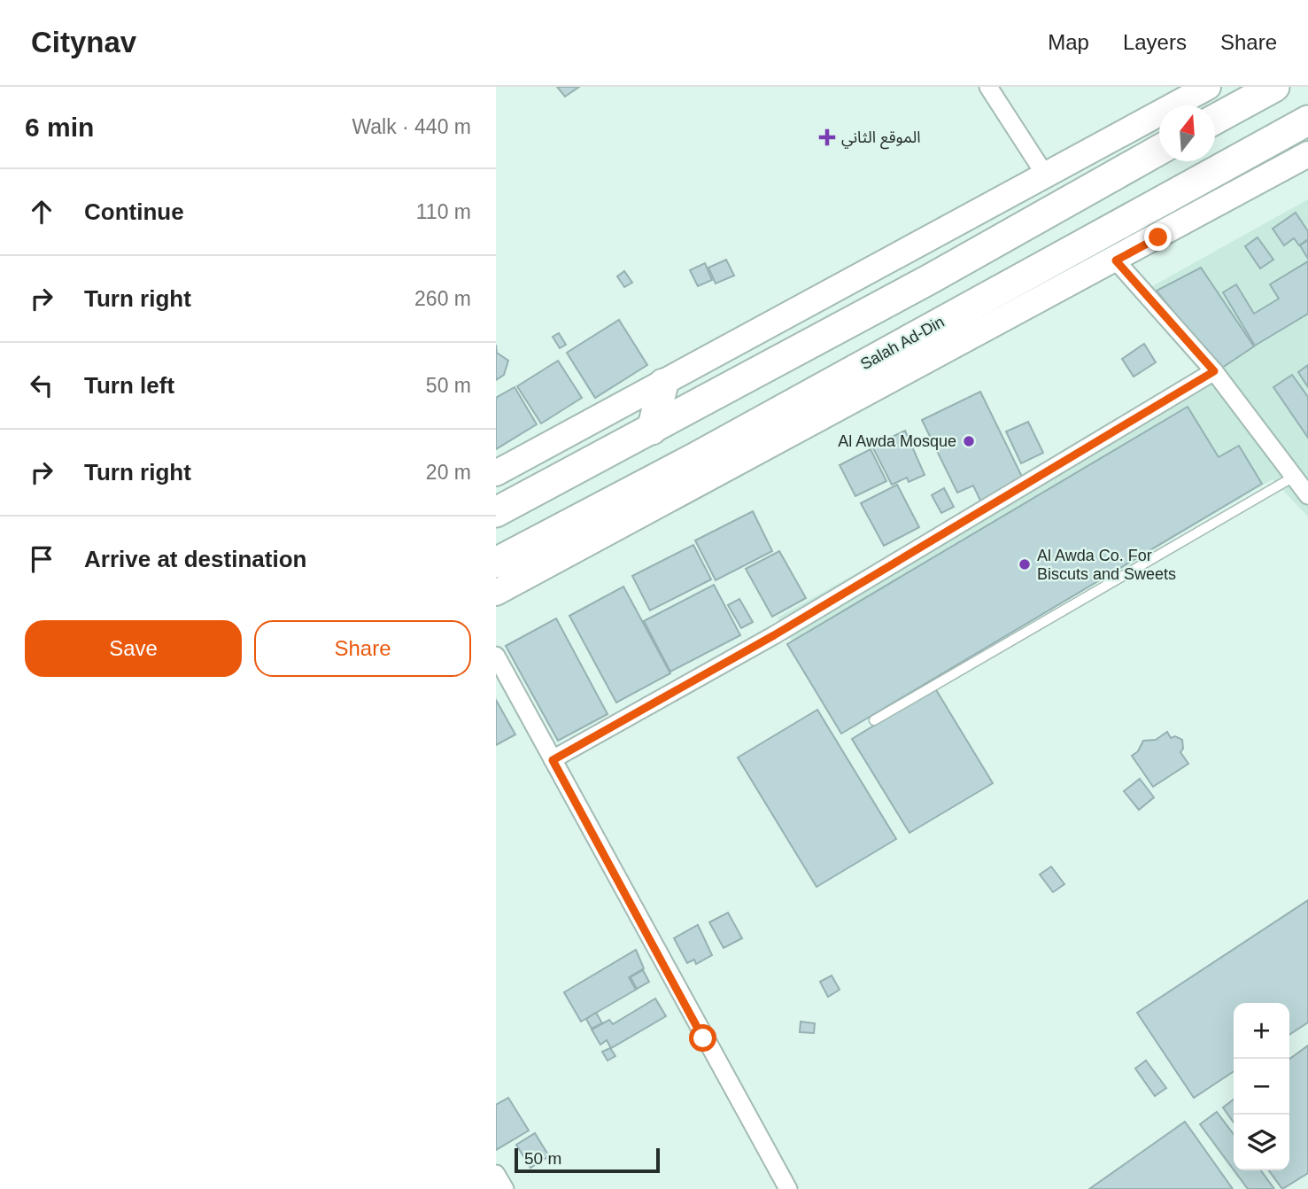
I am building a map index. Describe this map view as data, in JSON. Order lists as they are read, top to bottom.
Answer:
{
  "streets": {
    "highway": ["Salah Ad-Din"]
  },
  "places": {
    "health": ["الموقع الثاني"],
    "other": ["Al Awda Mosque", "Al Awda Co. For Biscuts and Sweets"]
  },
  "scale_bar": "50 m",
  "north": "top",
  "page": {
    "header": "Citynav",
    "nav": ["Map", "Layers", "Share"],
    "heading": ["6 min", "Walk · 440 m"],
    "list": [
      ["Continue", "110 m"],
      ["Turn right", "260 m"],
      ["Turn left", "50 m"],
      ["Turn right", "20 m"],
      "Arrive at destination"
    ],
    "buttons": ["Save", "Share"],
    "map_buttons": ["+", "−"],
    "scale": "50 m"
  }
}
